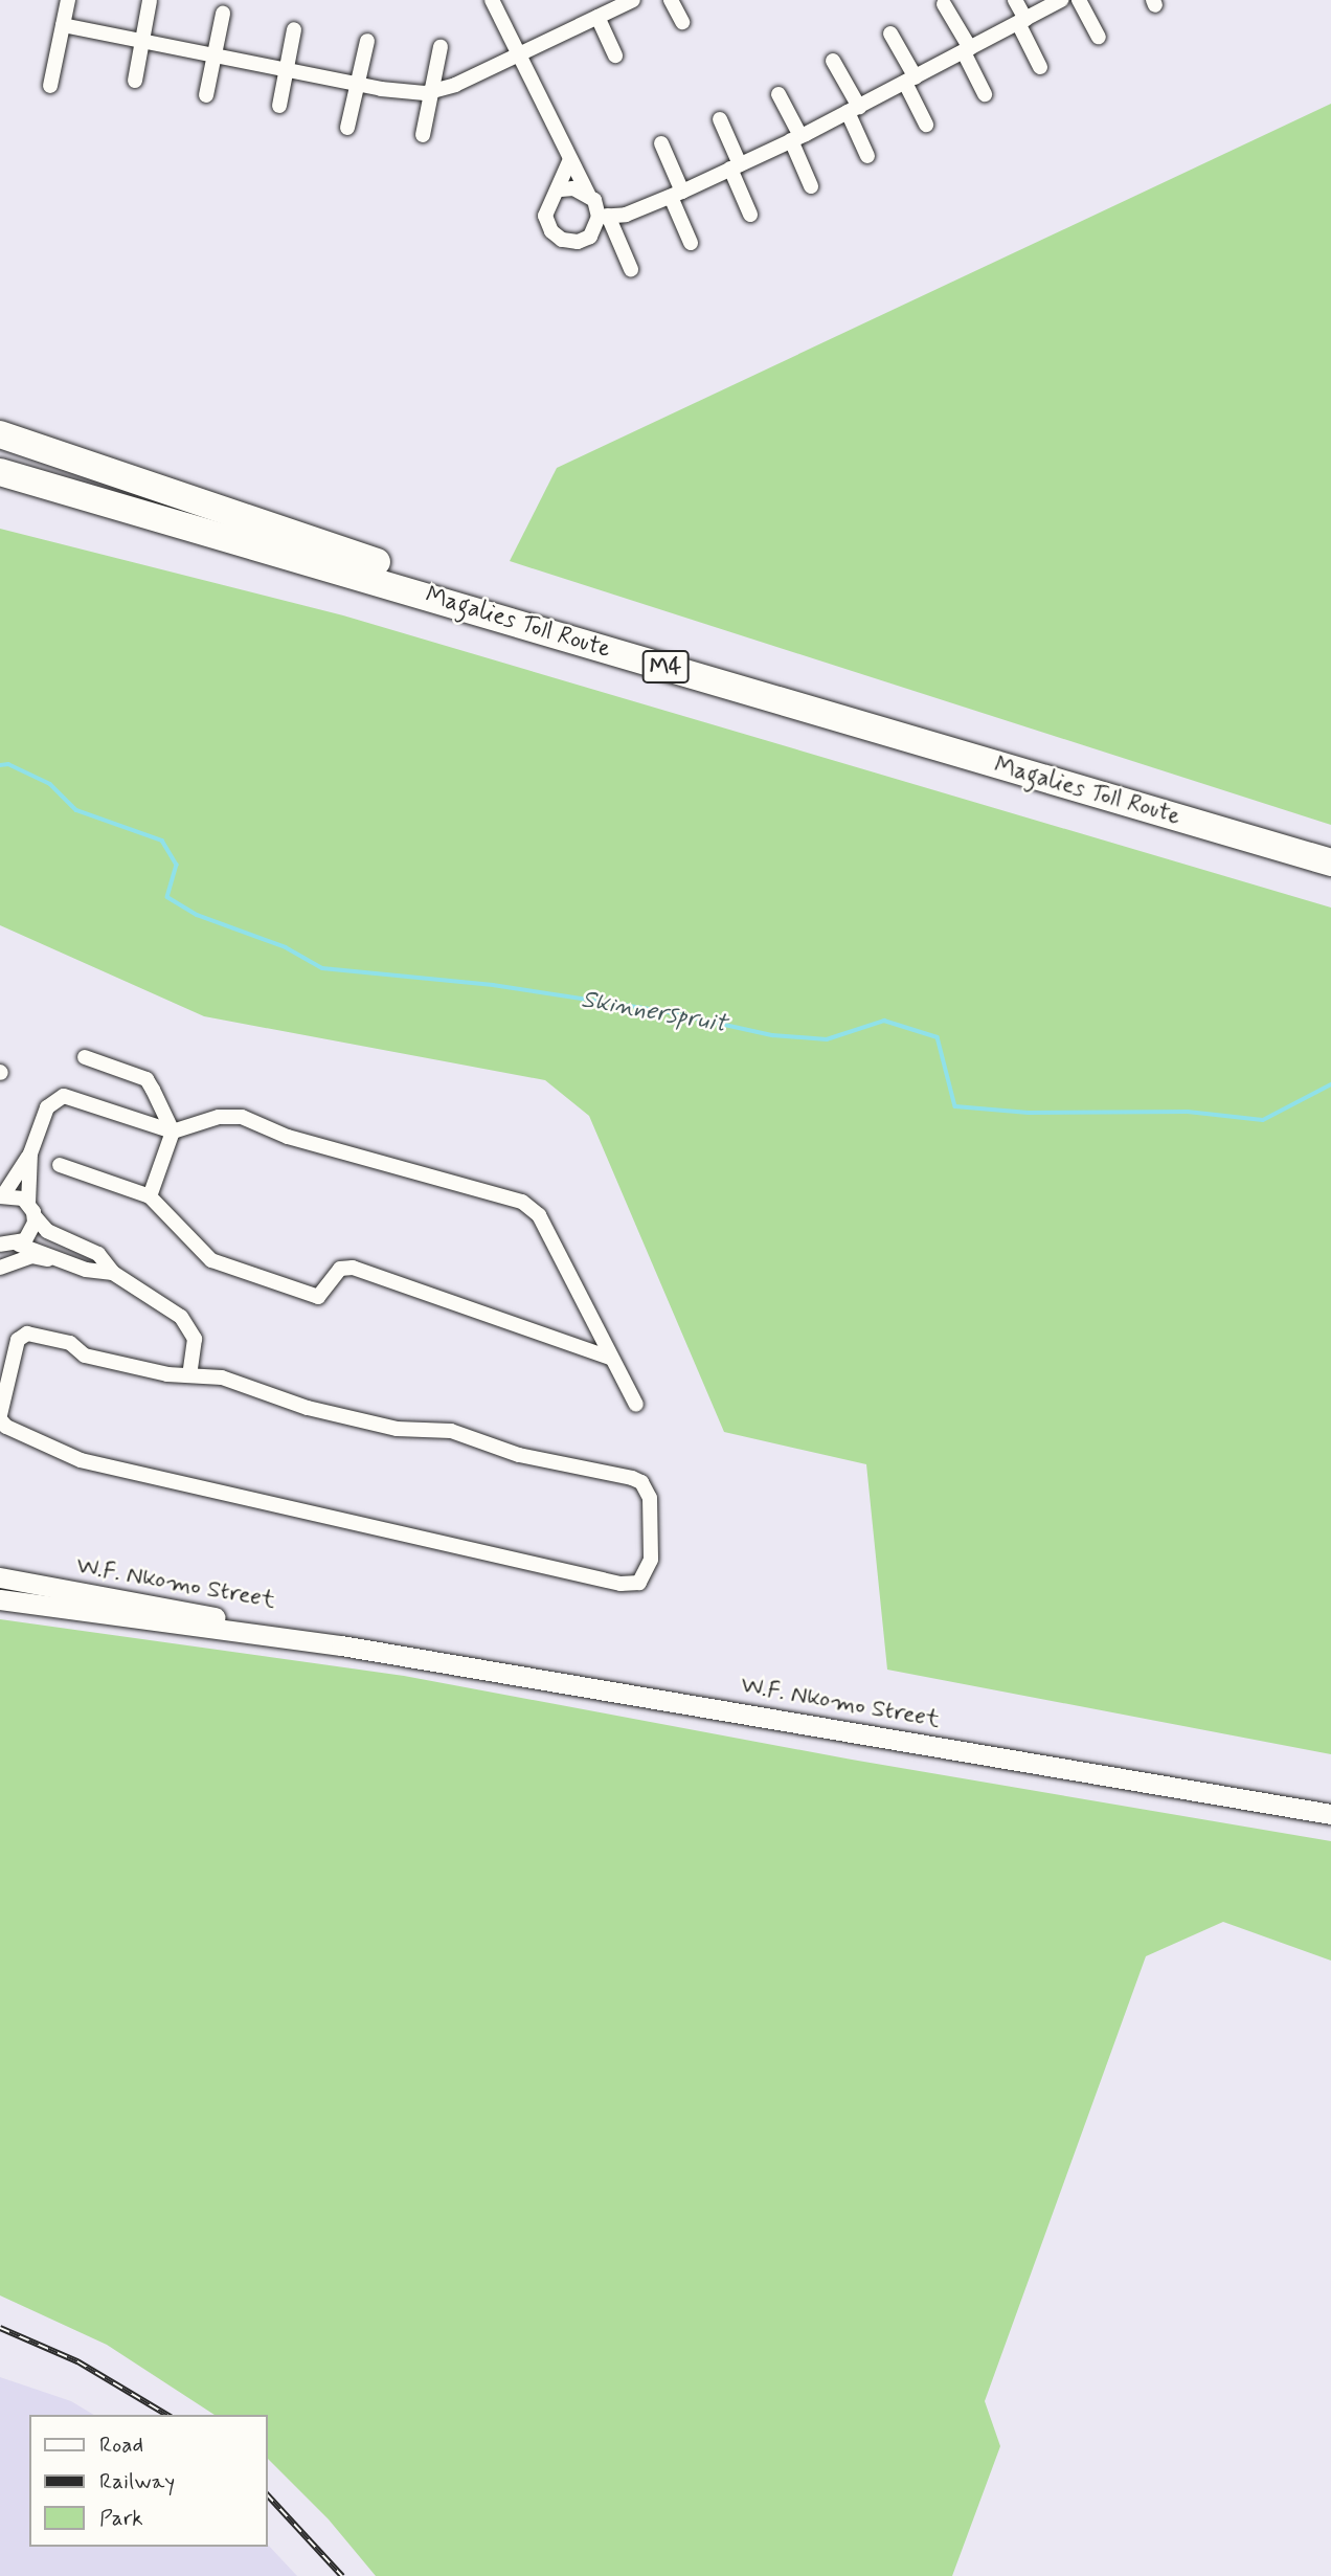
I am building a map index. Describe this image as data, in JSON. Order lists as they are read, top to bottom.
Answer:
{
  "streets": {
    "highway": ["Magalies Toll Route", "M4"],
    "main road": ["W.F. Nkomo Street"]
  },
  "water": ["Skinnerspruit"],
  "legend": ["Road", "Railway", "Park"]
}
